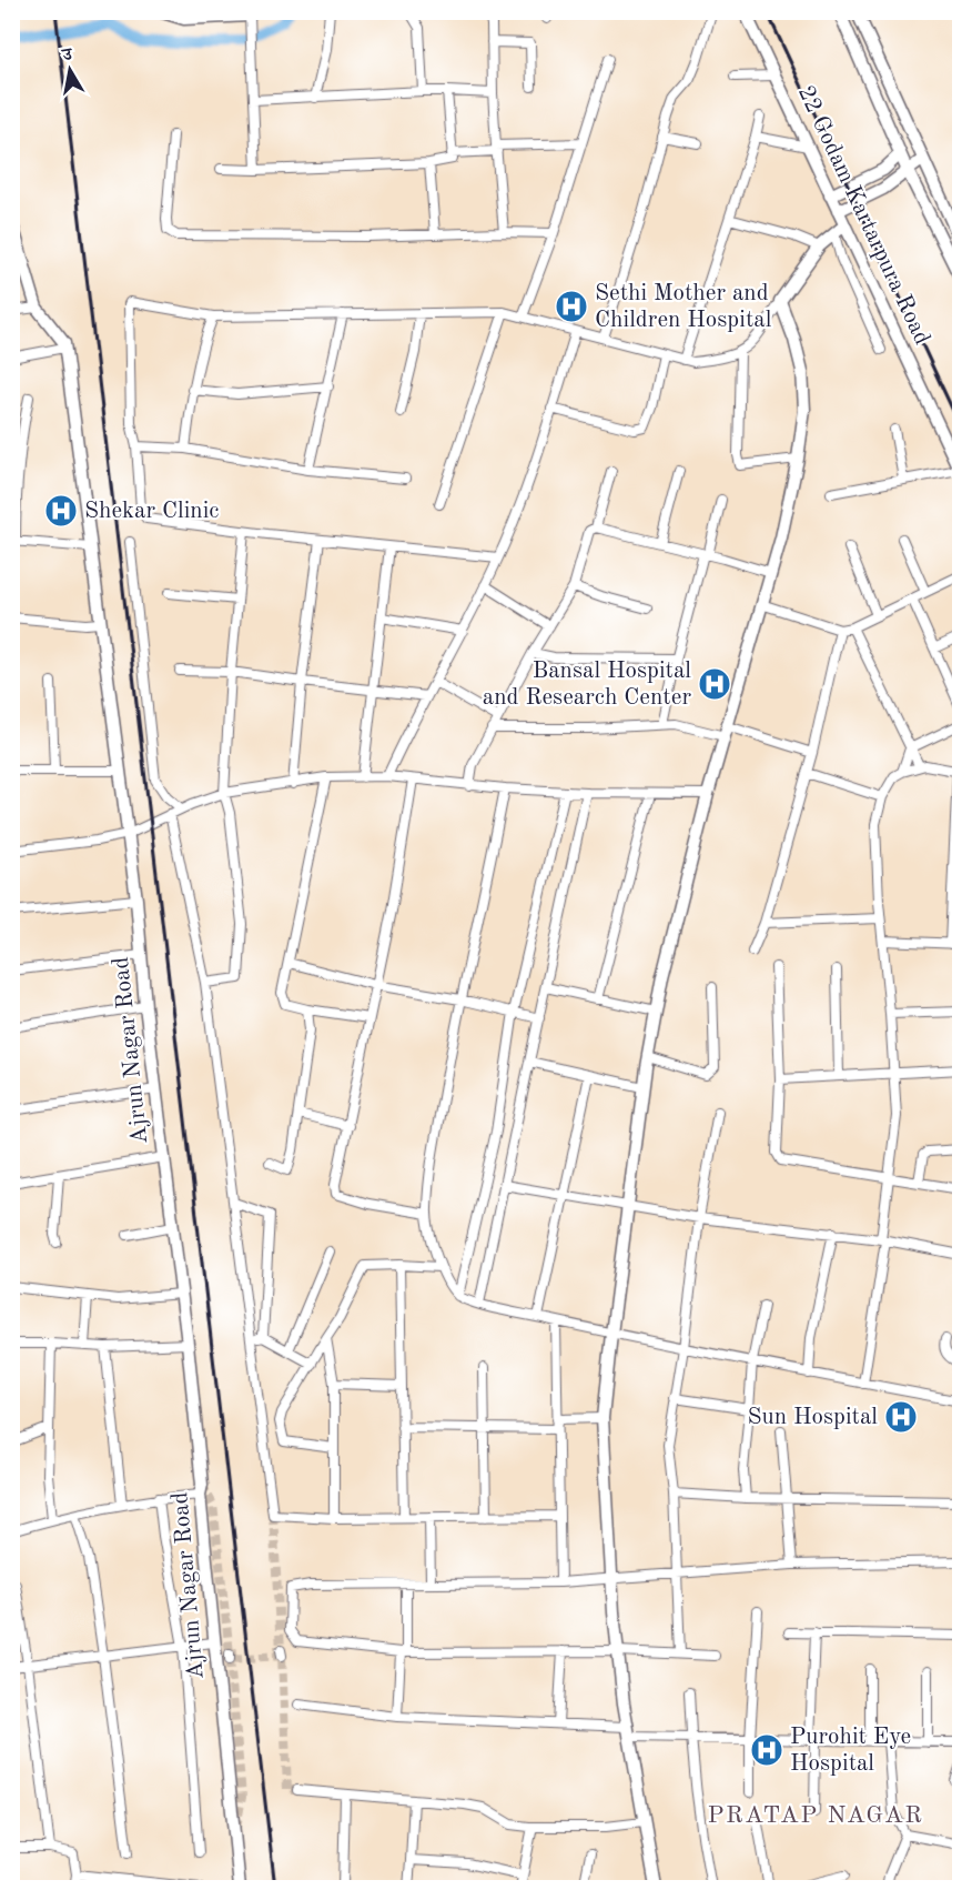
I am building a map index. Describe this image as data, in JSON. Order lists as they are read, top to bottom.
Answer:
{
  "streets": {
    "street": ["22 Godam Kartarpura Road", "Ajrun Nagar Road"]
  },
  "districts": ["PRATAP NAGAR"],
  "places": {
    "hospital": [
      "Sethi Mother and Children Hospital",
      "Shekar Clinic",
      "Bansal Hospital and Research Center",
      "Sun Hospital",
      "Purohit Eye Hospital"
    ]
  },
  "north": "top"
}
